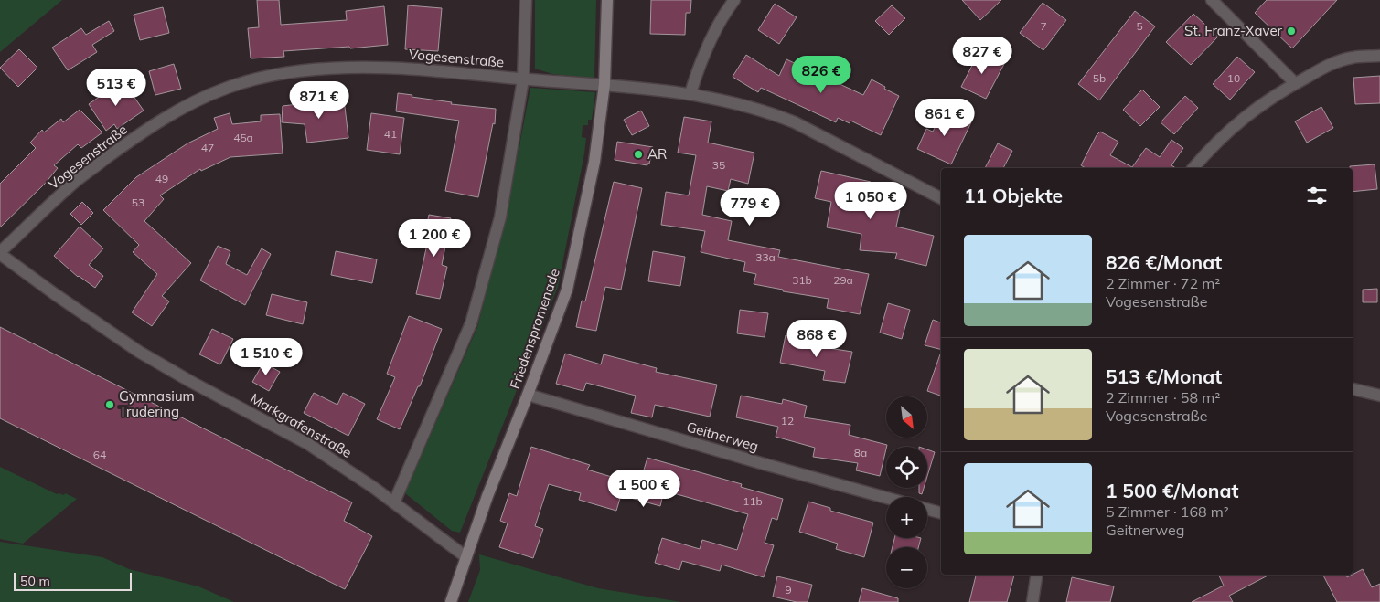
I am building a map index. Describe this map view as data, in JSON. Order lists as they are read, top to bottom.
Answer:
{
  "streets": {
    "street": [
      "Vogesenstraße",
      "Friedenspromenade",
      "Markgrafenstraße",
      "Geitnerweg"
    ]
  },
  "crossings": [
    ["Vogesenstraße", "Friedenspromenade"],
    ["Vogesenstraße", "Markgrafenstraße"],
    ["Friedenspromenade", "Markgrafenstraße"],
    ["Friedenspromenade", "Geitnerweg"]
  ],
  "places": ["St. Franz-Xaver", "AR", "Gymnasium Trudering"],
  "house_numbers": [
    "7",
    "5",
    "5b",
    "10",
    "41",
    "45a",
    "47",
    "35",
    "49",
    "53",
    "33a",
    "31b",
    "29a",
    "12",
    "8a",
    "64",
    "11b",
    "9"
  ],
  "scale_bar": "50 m",
  "north": "bottom right",
  "page": {
    "price": [
      "827 €",
      "826 €",
      "513 €",
      "871 €",
      "861 €",
      "1 050 €",
      "779 €",
      "1 200 €",
      "868 €",
      "1 510 €",
      "1 500 €"
    ],
    "heading": "11 Objekte",
    "list": [
      {
        "name": "826 €/Monat",
        "note": "2 Zimmer · 72 m² · Vogesenstraße"
      },
      {
        "name": "513 €/Monat",
        "note": "2 Zimmer · 58 m² · Vogesenstraße"
      },
      {
        "name": "1 500 €/Monat",
        "note": "5 Zimmer · 168 m² · Geitnerweg"
      }
    ],
    "map_buttons": ["+", "−"],
    "scale": "50 m"
  }
}
